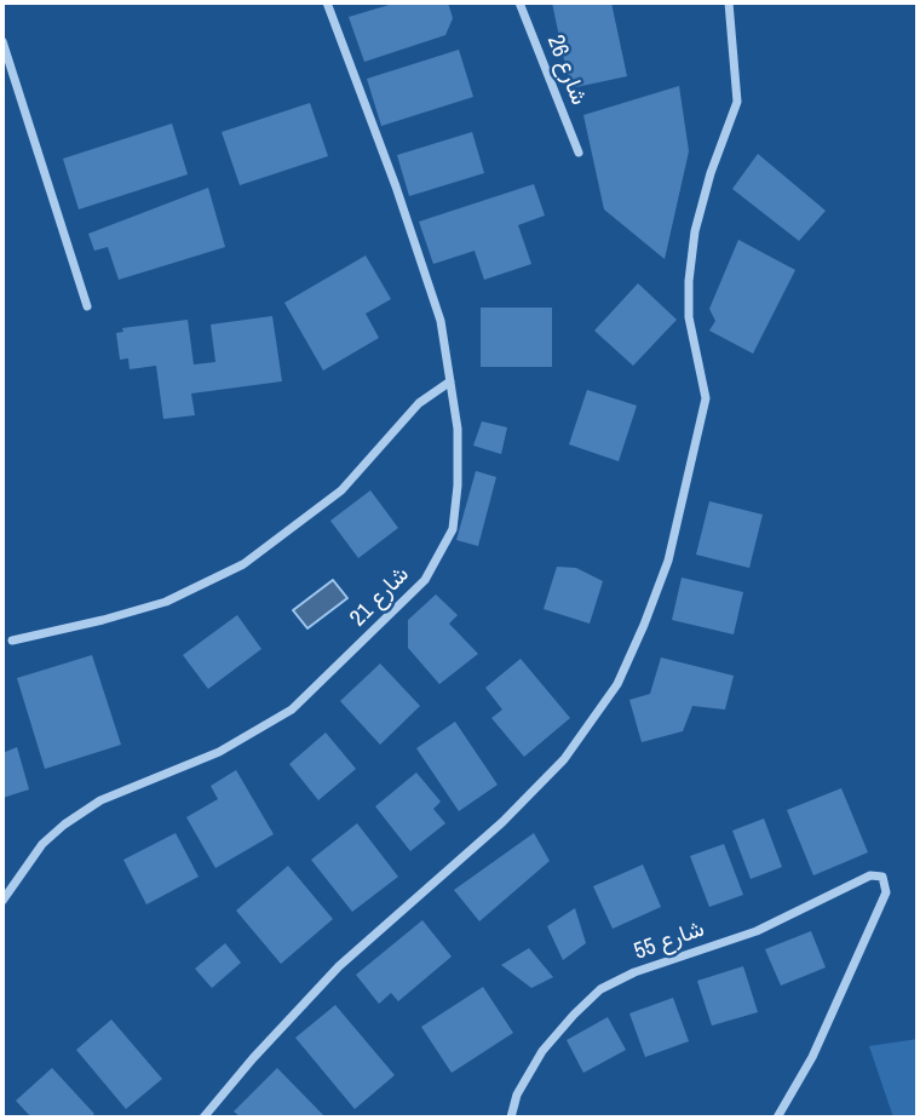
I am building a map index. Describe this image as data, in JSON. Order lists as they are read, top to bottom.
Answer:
{
  "streets": {
    "street": ["شارع 26", "شارع 21", "شارع 55"]
  }
}
